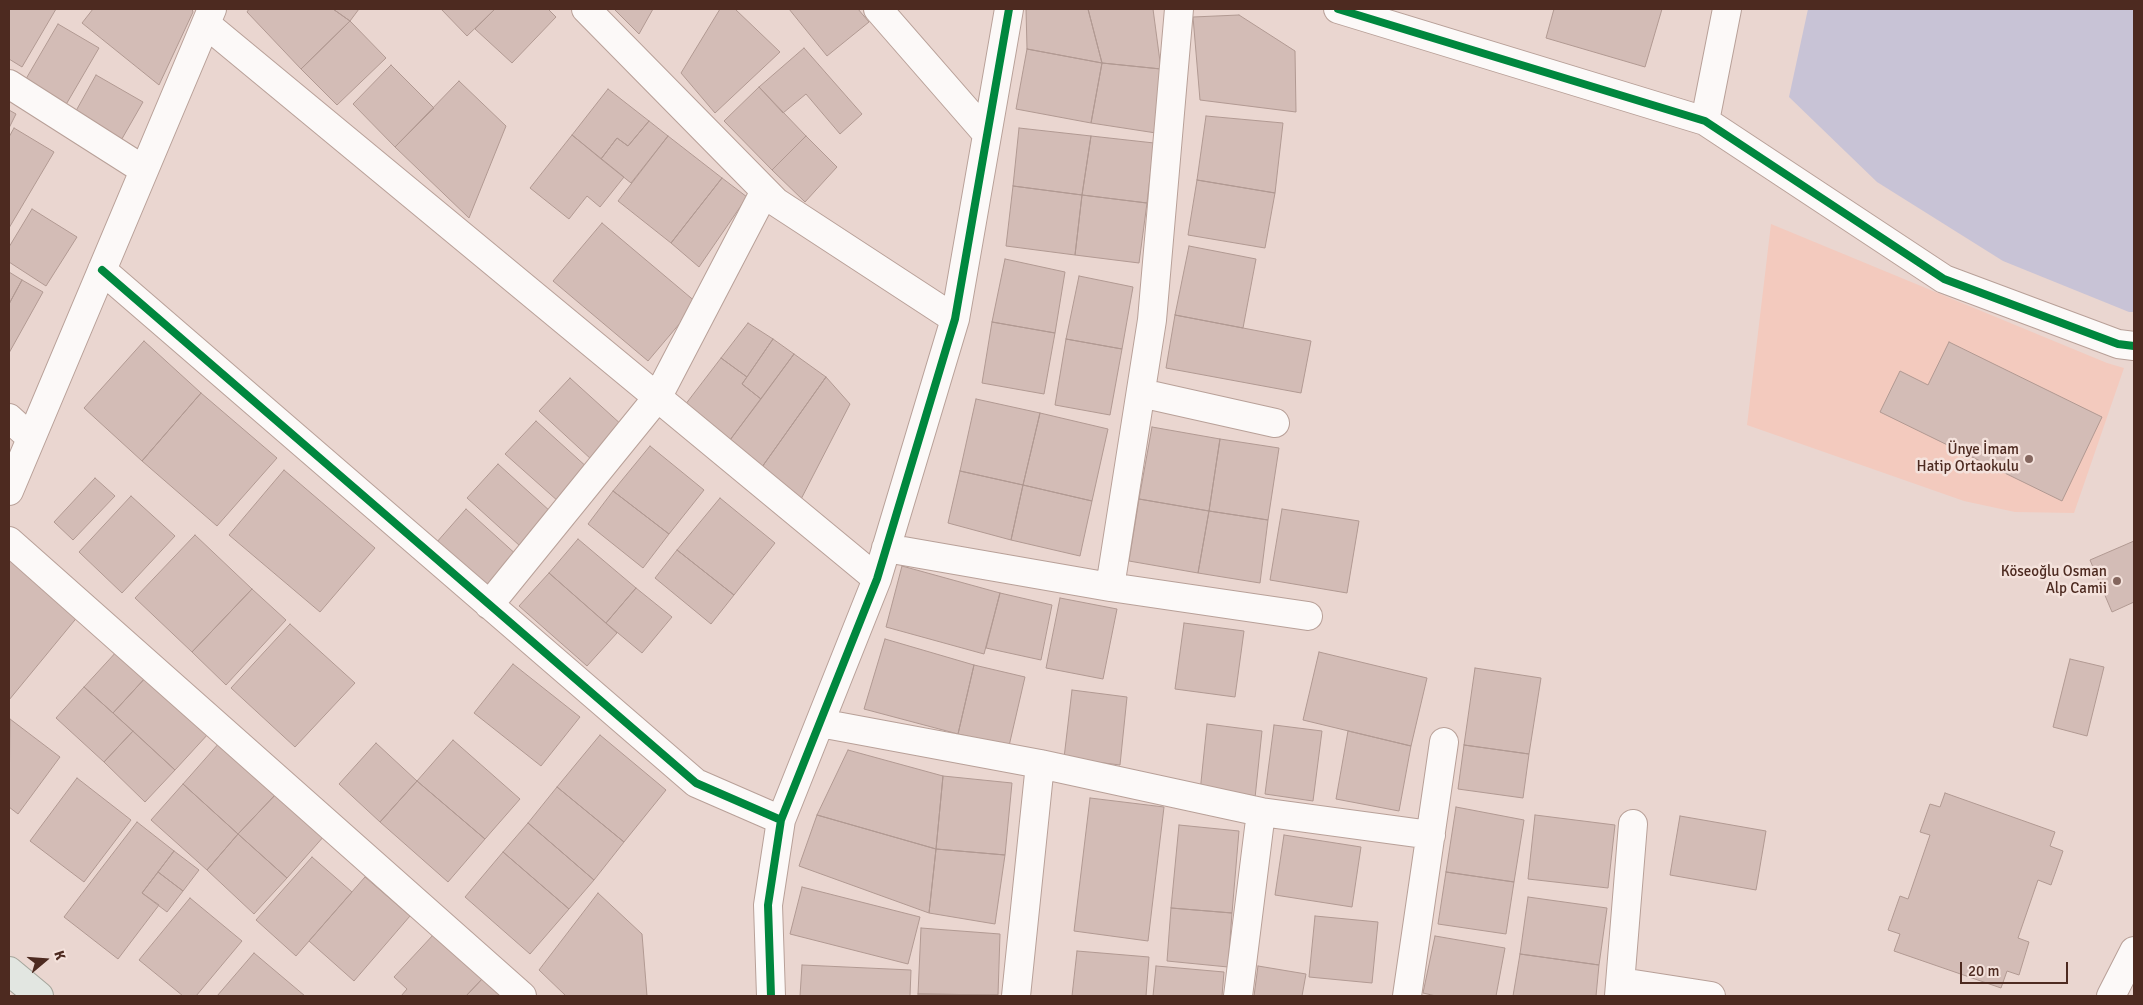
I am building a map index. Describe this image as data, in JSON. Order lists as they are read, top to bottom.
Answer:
{
  "places": ["Ünye İmam Hatip Ortaokulu", "Köseoğlu Osman Alp Camii"],
  "scale_bar": "20 m",
  "north": "right"
}
